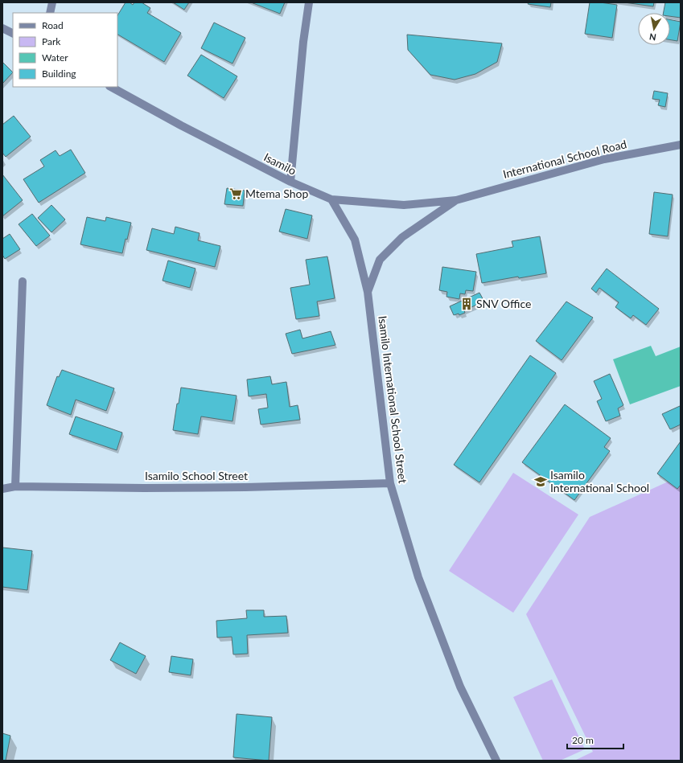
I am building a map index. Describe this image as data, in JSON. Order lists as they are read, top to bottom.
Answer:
{
  "streets": {
    "street": [
      "International School Road",
      "Isamilo",
      "Isamilo International School Street",
      "Isamilo School Street"
    ]
  },
  "crossings": [
    ["International School Road", "Isamilo"],
    ["International School Road", "Isamilo International School Street"],
    ["Isamilo", "Isamilo International School Street"],
    ["Isamilo International School Street", "Isamilo School Street"]
  ],
  "places": {
    "supermarket": ["Mtema Shop"],
    "building": ["SNV Office"],
    "school or university": ["Isamilo International School"]
  },
  "legend": [
    "Road",
    "Park",
    "Water",
    "Building"
  ],
  "scale_bar": "20 m",
  "north": "bottom"
}
